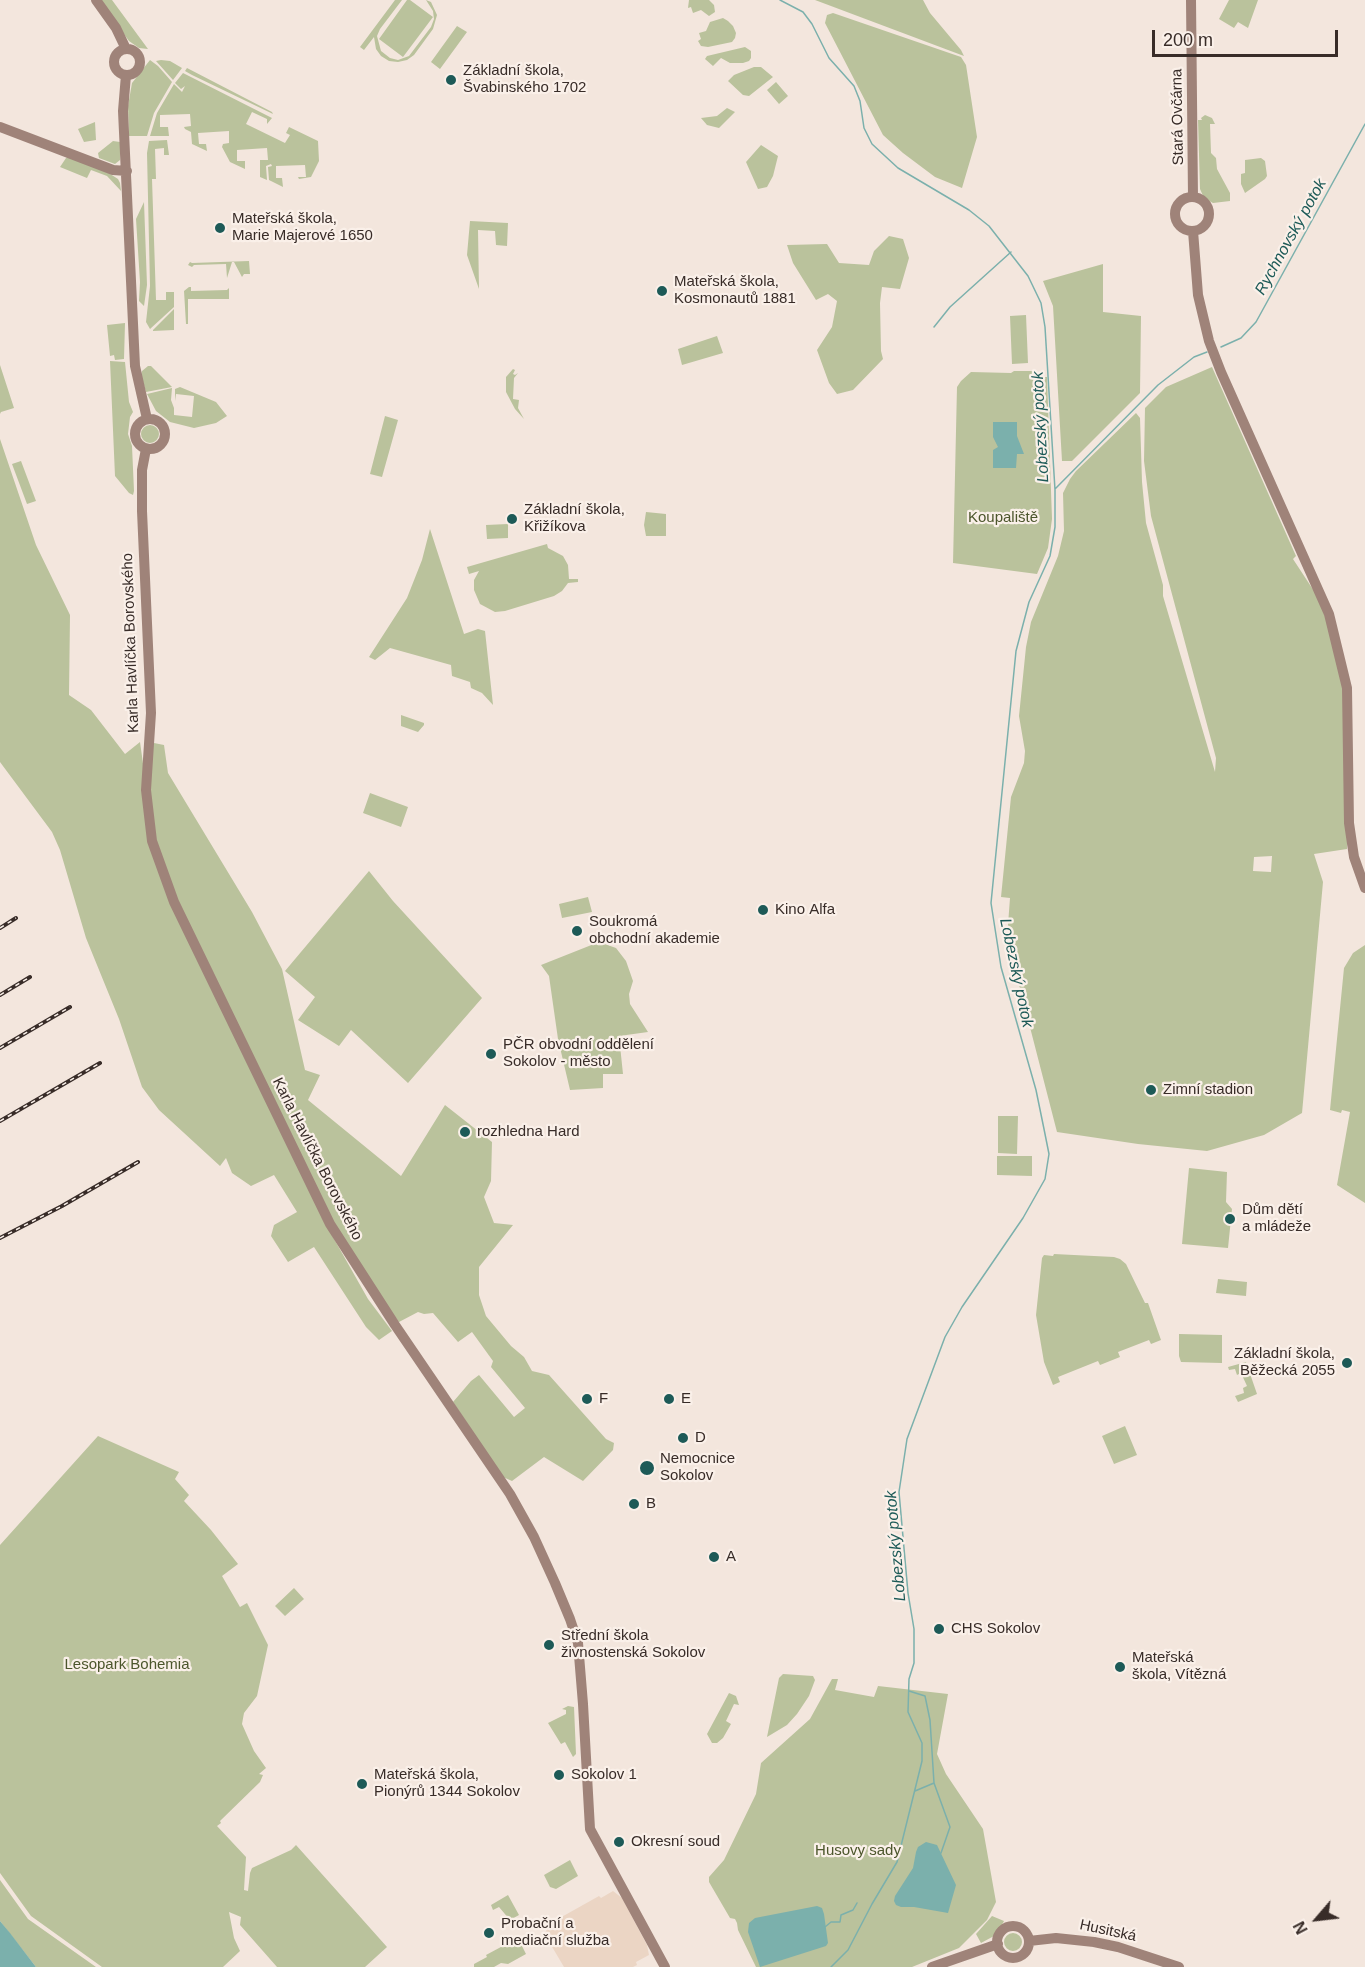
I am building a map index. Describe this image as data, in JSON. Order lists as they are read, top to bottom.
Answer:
{
  "streets": {
    "street": ["Stará Ovčárna", "Karla Havlíčka Borovského", "Husitská"]
  },
  "water": ["Rychnovský potok", "Lobezský potok"],
  "parks": ["Koupaliště", "Lesopark Bohemia", "Husovy sady"],
  "places": [
    "Základní škola, Švabinského 1702",
    "Mateřská škola, Marie Majerové 1650",
    "Mateřská škola, Kosmonautů 1881",
    "Základní škola, Křižíkova",
    "Kino Alfa",
    "Soukromá obchodní akademie",
    "PČR obvodní oddělení Sokolov - město",
    "Zimní stadion",
    "rozhledna Hard",
    "Dům dětí a mládeže",
    "Základní škola, Běžecká 2055",
    "F",
    "E",
    "D",
    "Nemocnice Sokolov",
    "B",
    "A",
    "CHS Sokolov",
    "Střední škola živnostenská Sokolov",
    "Mateřská škola, Vítězná",
    "Sokolov 1",
    "Mateřská škola, Pionýrů 1344 Sokolov",
    "Okresní soud",
    "Probační a mediační služba"
  ],
  "scale_bar": "200 m",
  "north": "bottom left"
}
